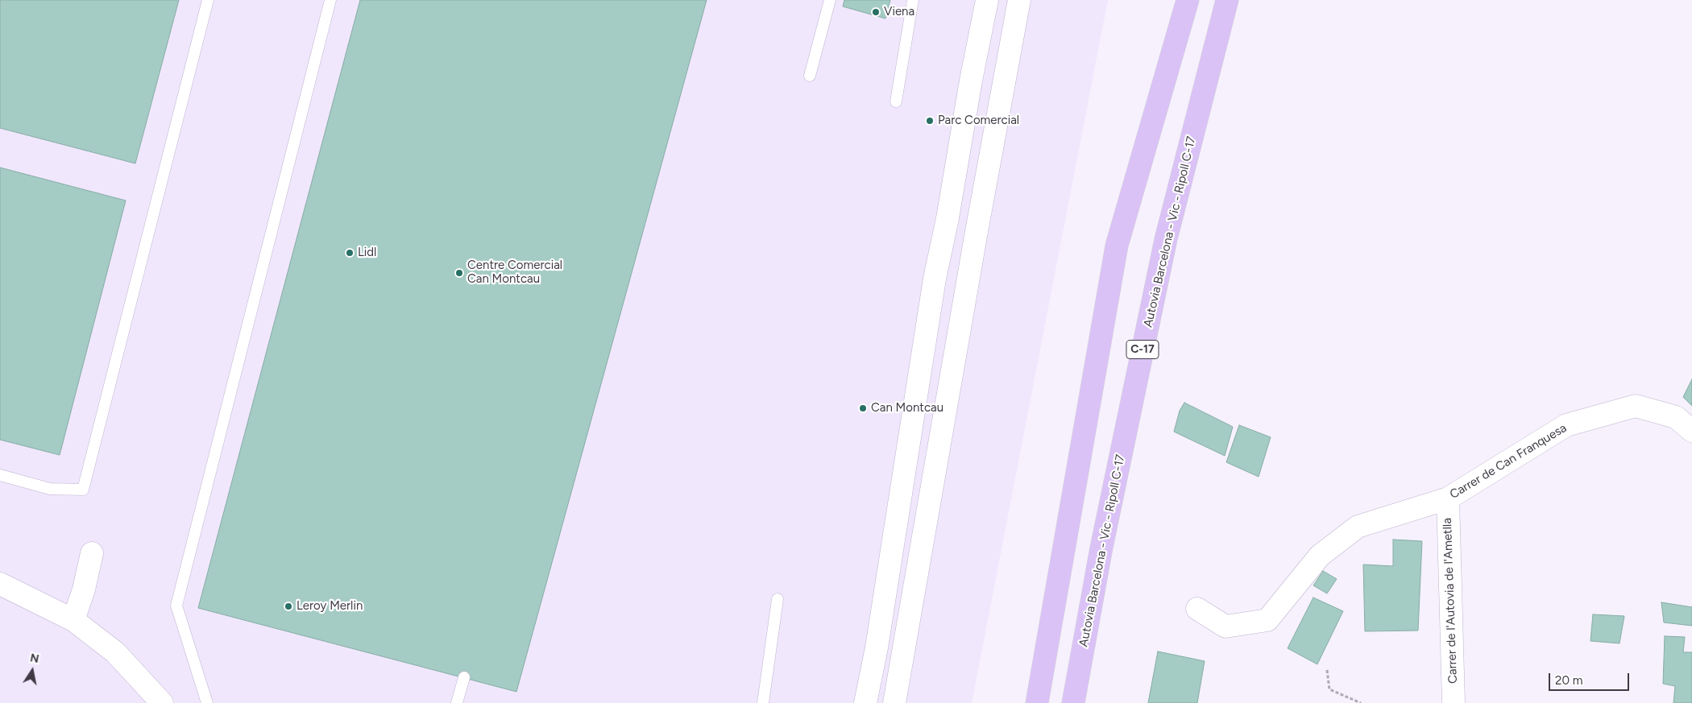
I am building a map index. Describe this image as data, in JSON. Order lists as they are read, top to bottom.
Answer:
{
  "streets": {
    "highway": ["Autovia Barcelona - Vic - Ripoll C-17", "C-17"],
    "street": ["Carrer de Can Franquesa", "Carrer de l'Autovia de l'Ametlla"]
  },
  "crossings": [
    ["Carrer de Can Franquesa", "Carrer de l'Autovia de l'Ametlla"]
  ],
  "places": [
    "Viena",
    "Parc Comercial",
    "Lidl",
    "Centre Comercial Can Montcau",
    "Can Montcau",
    "Leroy Merlin"
  ],
  "scale_bar": "20 m",
  "north": "top"
}
